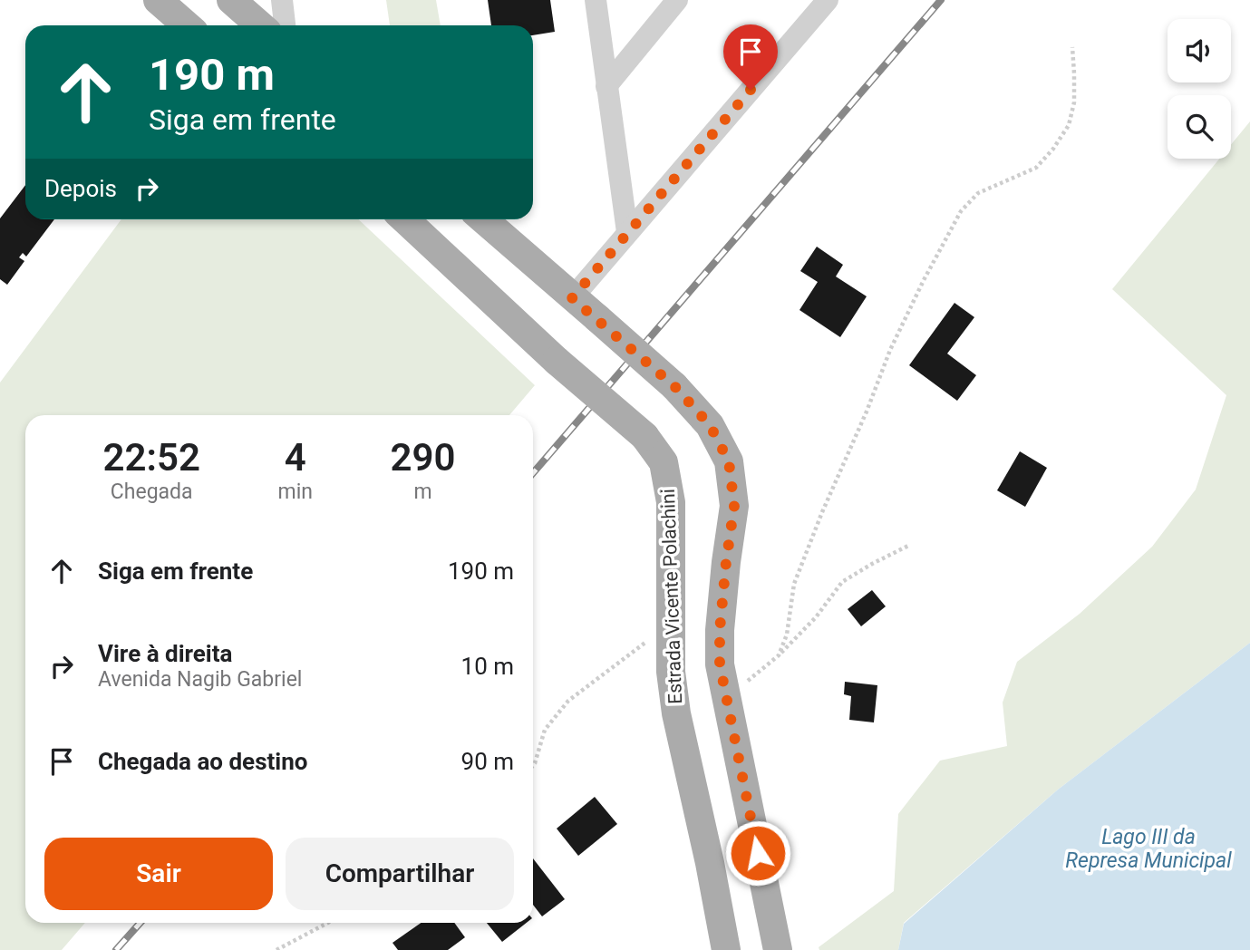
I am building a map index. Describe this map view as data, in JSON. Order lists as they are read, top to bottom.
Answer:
{
  "streets": {
    "main road": ["Estrada Vicente Polachini"]
  },
  "water": ["Lago III da Represa Municipal"],
  "page": {
    "turn": ["190 m", "Siga em frente"],
    "then": "Depois",
    "eta": [
      "22:52",
      "Chegada",
      "4",
      "min",
      "290",
      "m"
    ],
    "list": [
      {
        "name": "Siga em frente",
        "value": "190 m"
      },
      {
        "name": "Vire à direita",
        "note": "Avenida Nagib Gabriel",
        "value": "10 m"
      },
      {
        "name": "Chegada ao destino",
        "value": "90 m"
      }
    ],
    "buttons": ["Sair", "Compartilhar"]
  }
}
